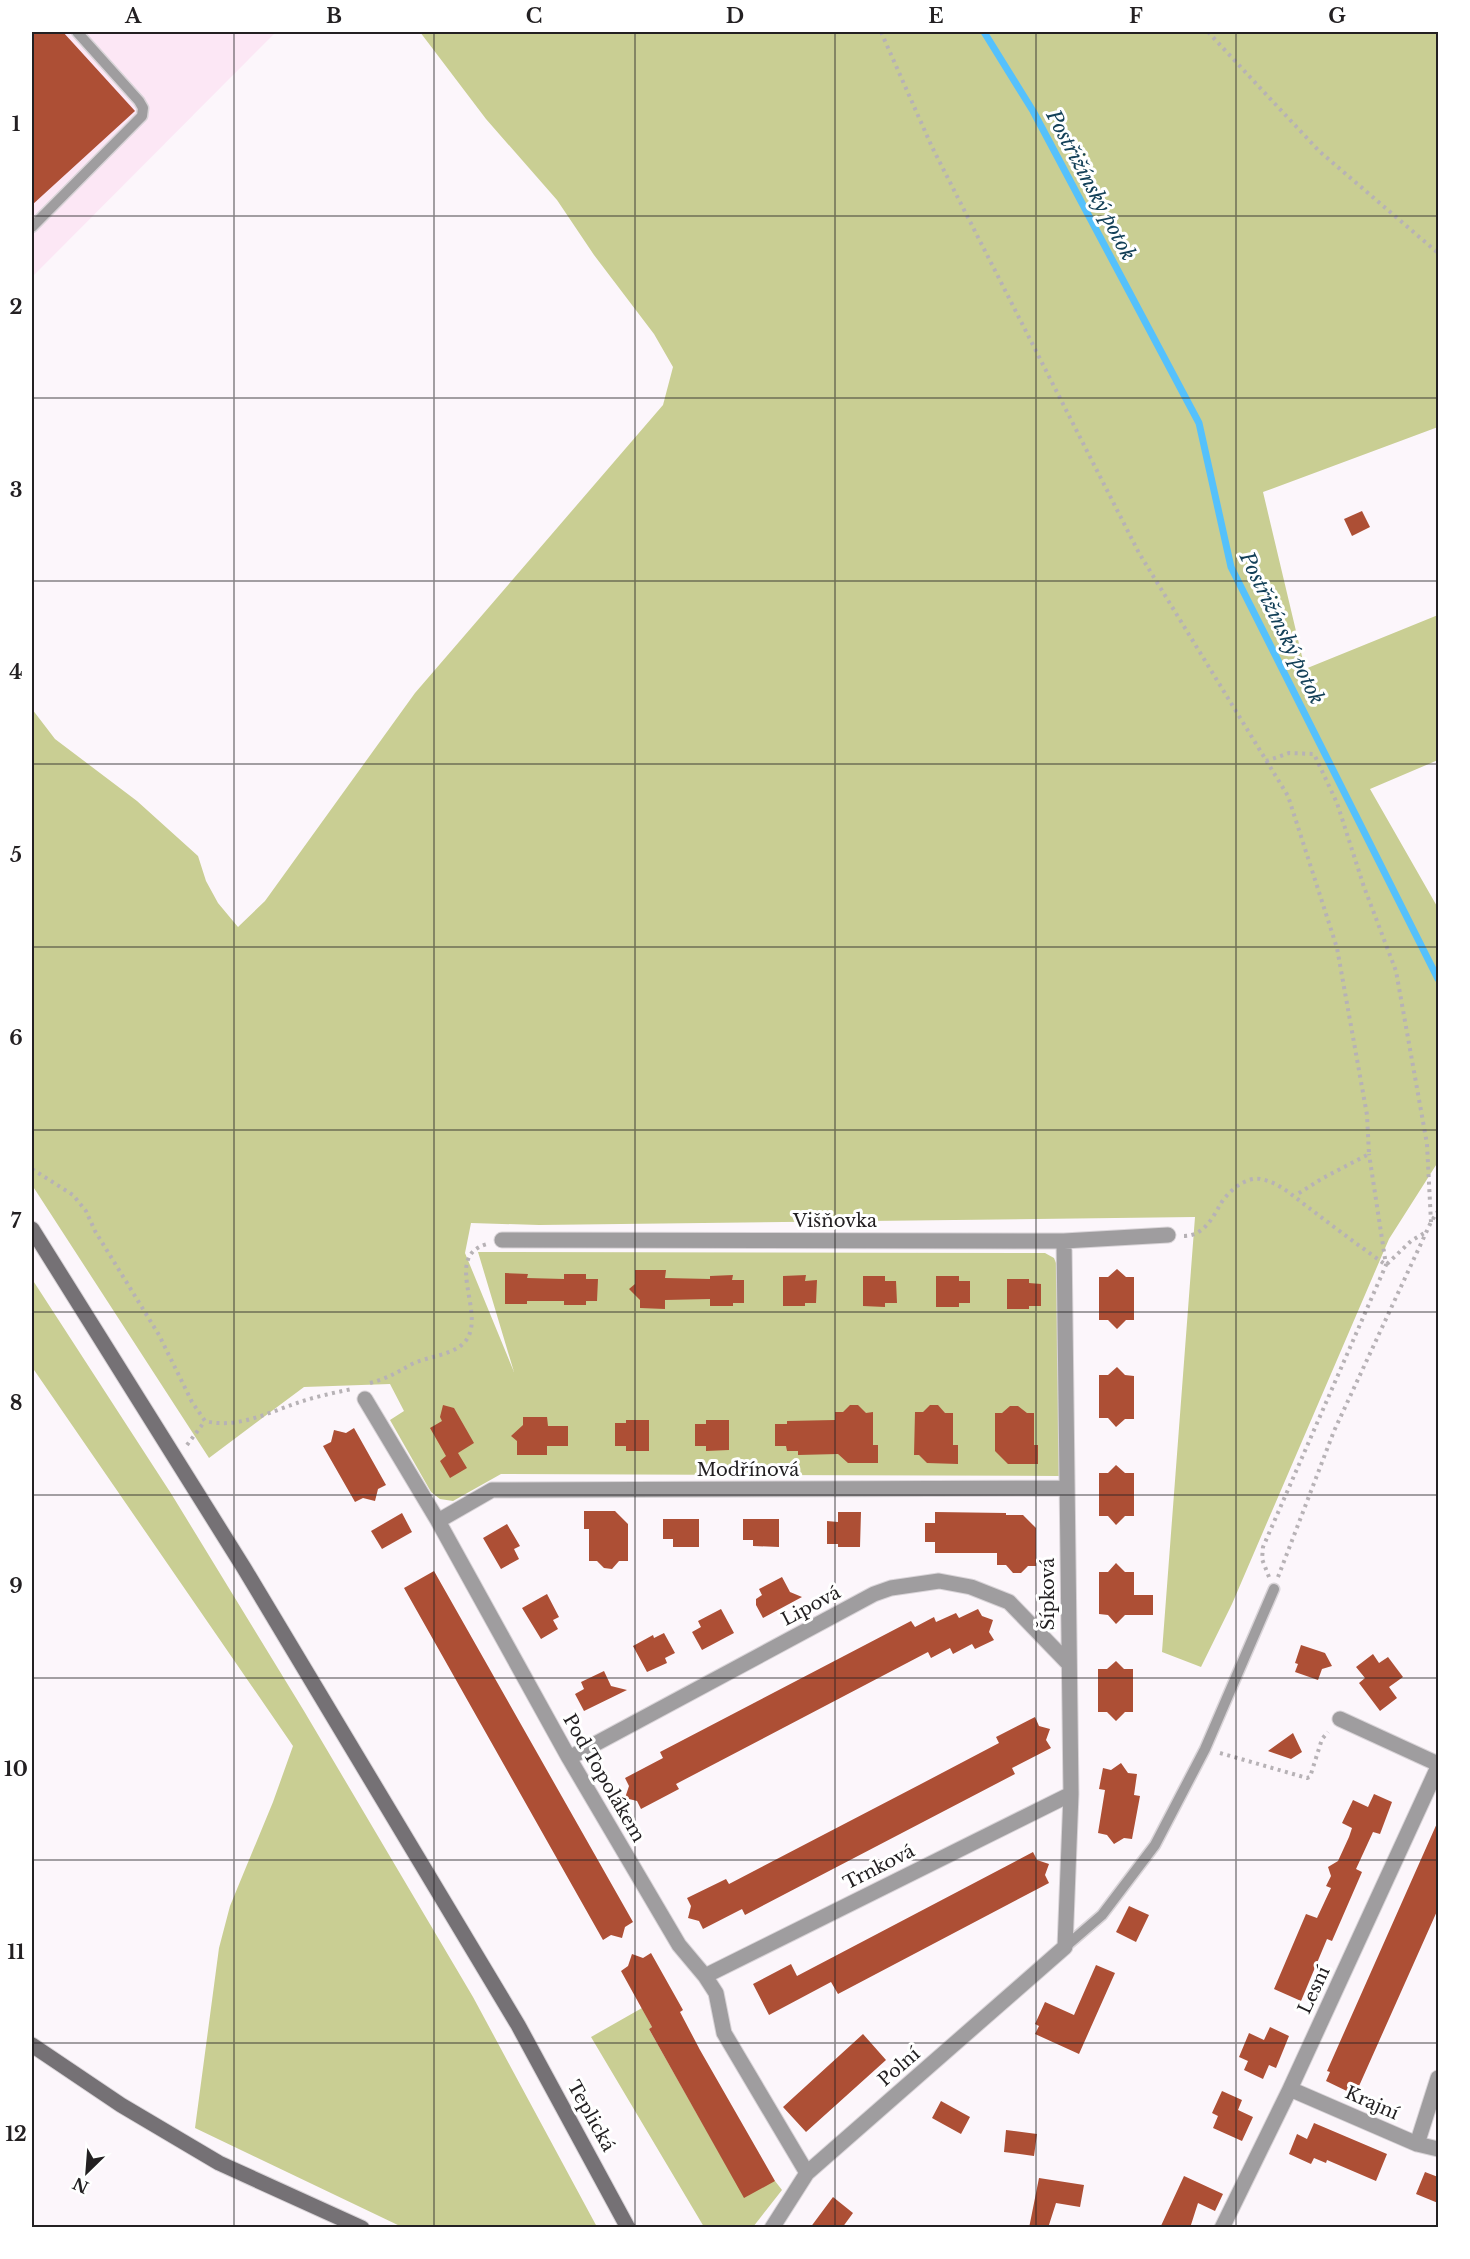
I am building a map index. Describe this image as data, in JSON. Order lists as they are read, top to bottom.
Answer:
{
  "streets": {
    "main road": ["Teplická"],
    "street": [
      "Višňovka",
      "Modřínová",
      "Šípková",
      "Lipová",
      "Pod Topolákem",
      "Trnková",
      "Lesní",
      "Polní",
      "Krajní"
    ]
  },
  "crossings": [
    ["Višňovka", "Šípková"],
    ["Modřínová", "Šípková"],
    ["Modřínová", "Pod Topolákem"],
    ["Šípková", "Lipová"],
    ["Šípková", "Trnková"],
    ["Šípková", "Polní"],
    ["Lipová", "Pod Topolákem"],
    ["Pod Topolákem", "Trnková"],
    ["Pod Topolákem", "Polní"],
    ["Lesní", "Krajní"]
  ],
  "water": ["Postřižínský potok"],
  "north": "bottom left",
  "grid": {
    "columns": [
      "A",
      "B",
      "C",
      "D",
      "E",
      "F",
      "G"
    ],
    "rows": [
      "1",
      "2",
      "3",
      "4",
      "5",
      "6",
      "7",
      "8",
      "9",
      "10",
      "11",
      "12"
    ]
  }
}
